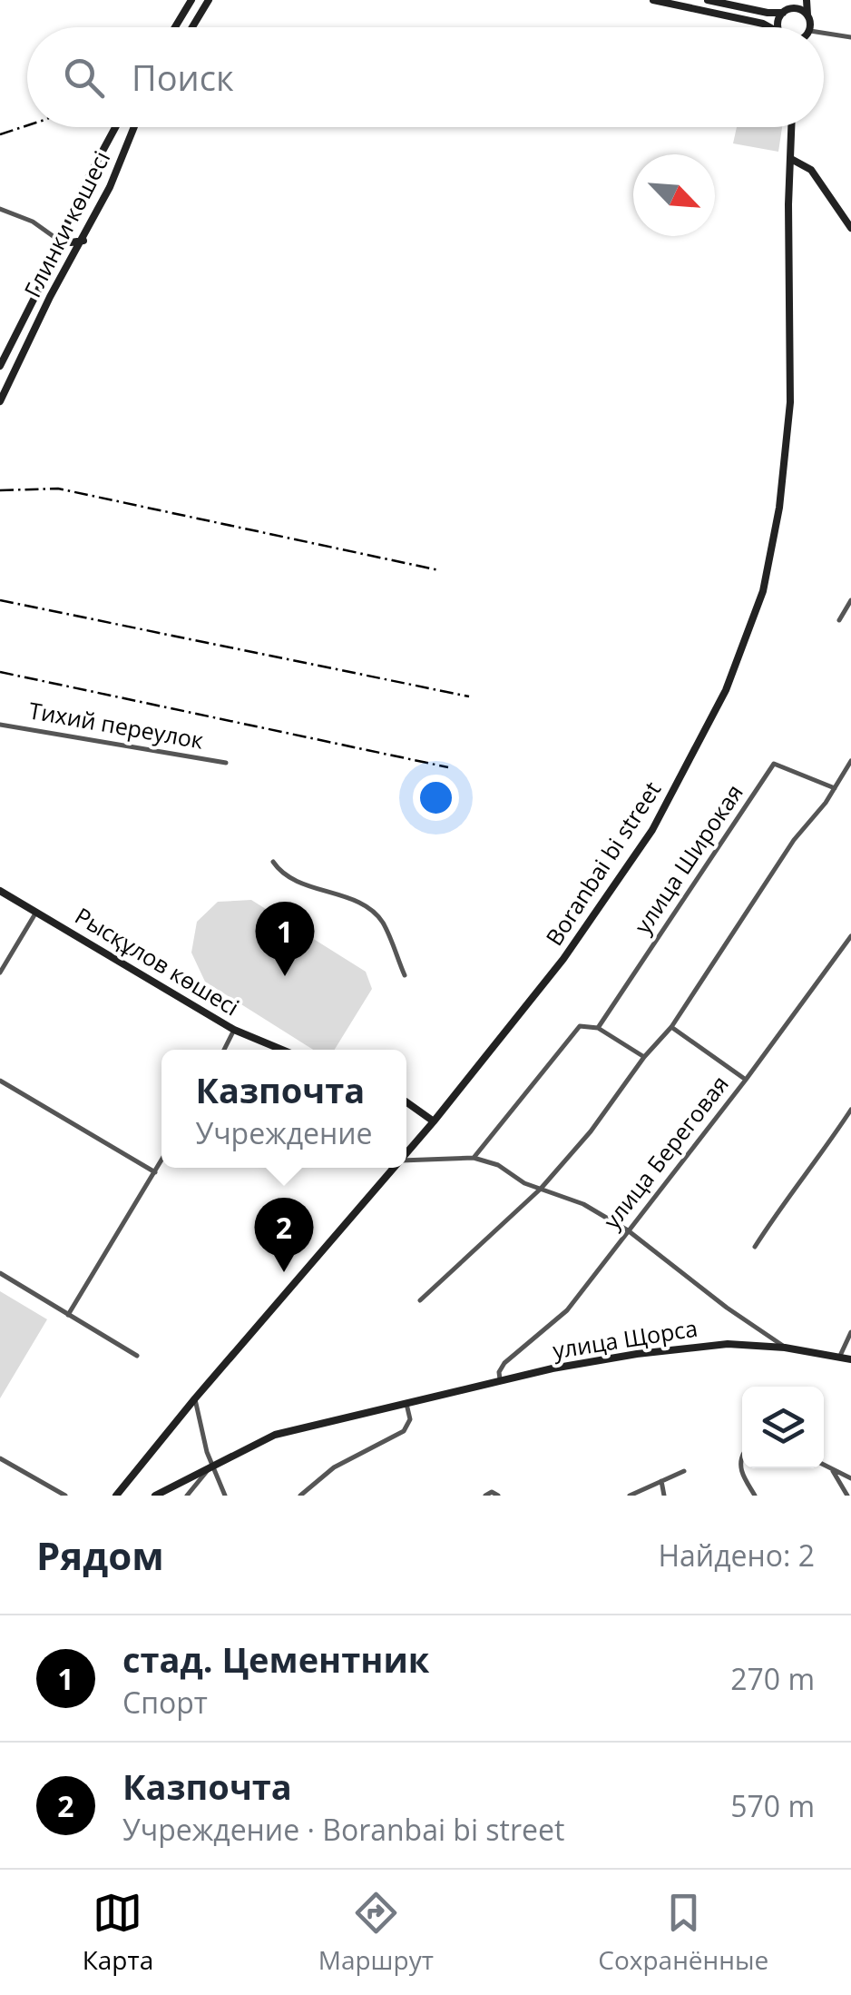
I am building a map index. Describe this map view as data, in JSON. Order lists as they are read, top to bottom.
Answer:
{
  "streets": {
    "main road": [
      "Глинки көшесі",
      "Boranbai bi street",
      "Рысқұлов көшесі",
      "улица Щорса"
    ],
    "street": ["Тихий переулок", "улица Широкая", "улица Береговая"]
  },
  "crossings": [
    ["улица Береговая", "улица Щорса"]
  ],
  "north": "bottom right",
  "page": {
    "search": "Поиск",
    "pins": ["1", "2"],
    "popup": ["Казпочта", "Учреждение"],
    "heading": ["Рядом", "Найдено: 2"],
    "list": [
      {
        "mark": "1",
        "name": "стад. Цементник",
        "note": "Спорт",
        "value": "270 m"
      },
      {
        "mark": "2",
        "name": "Казпочта",
        "note": "Учреждение · Boranbai bi street",
        "value": "570 m"
      }
    ],
    "nav": ["Карта", "Маршрут", "Сохранённые"]
  }
}
